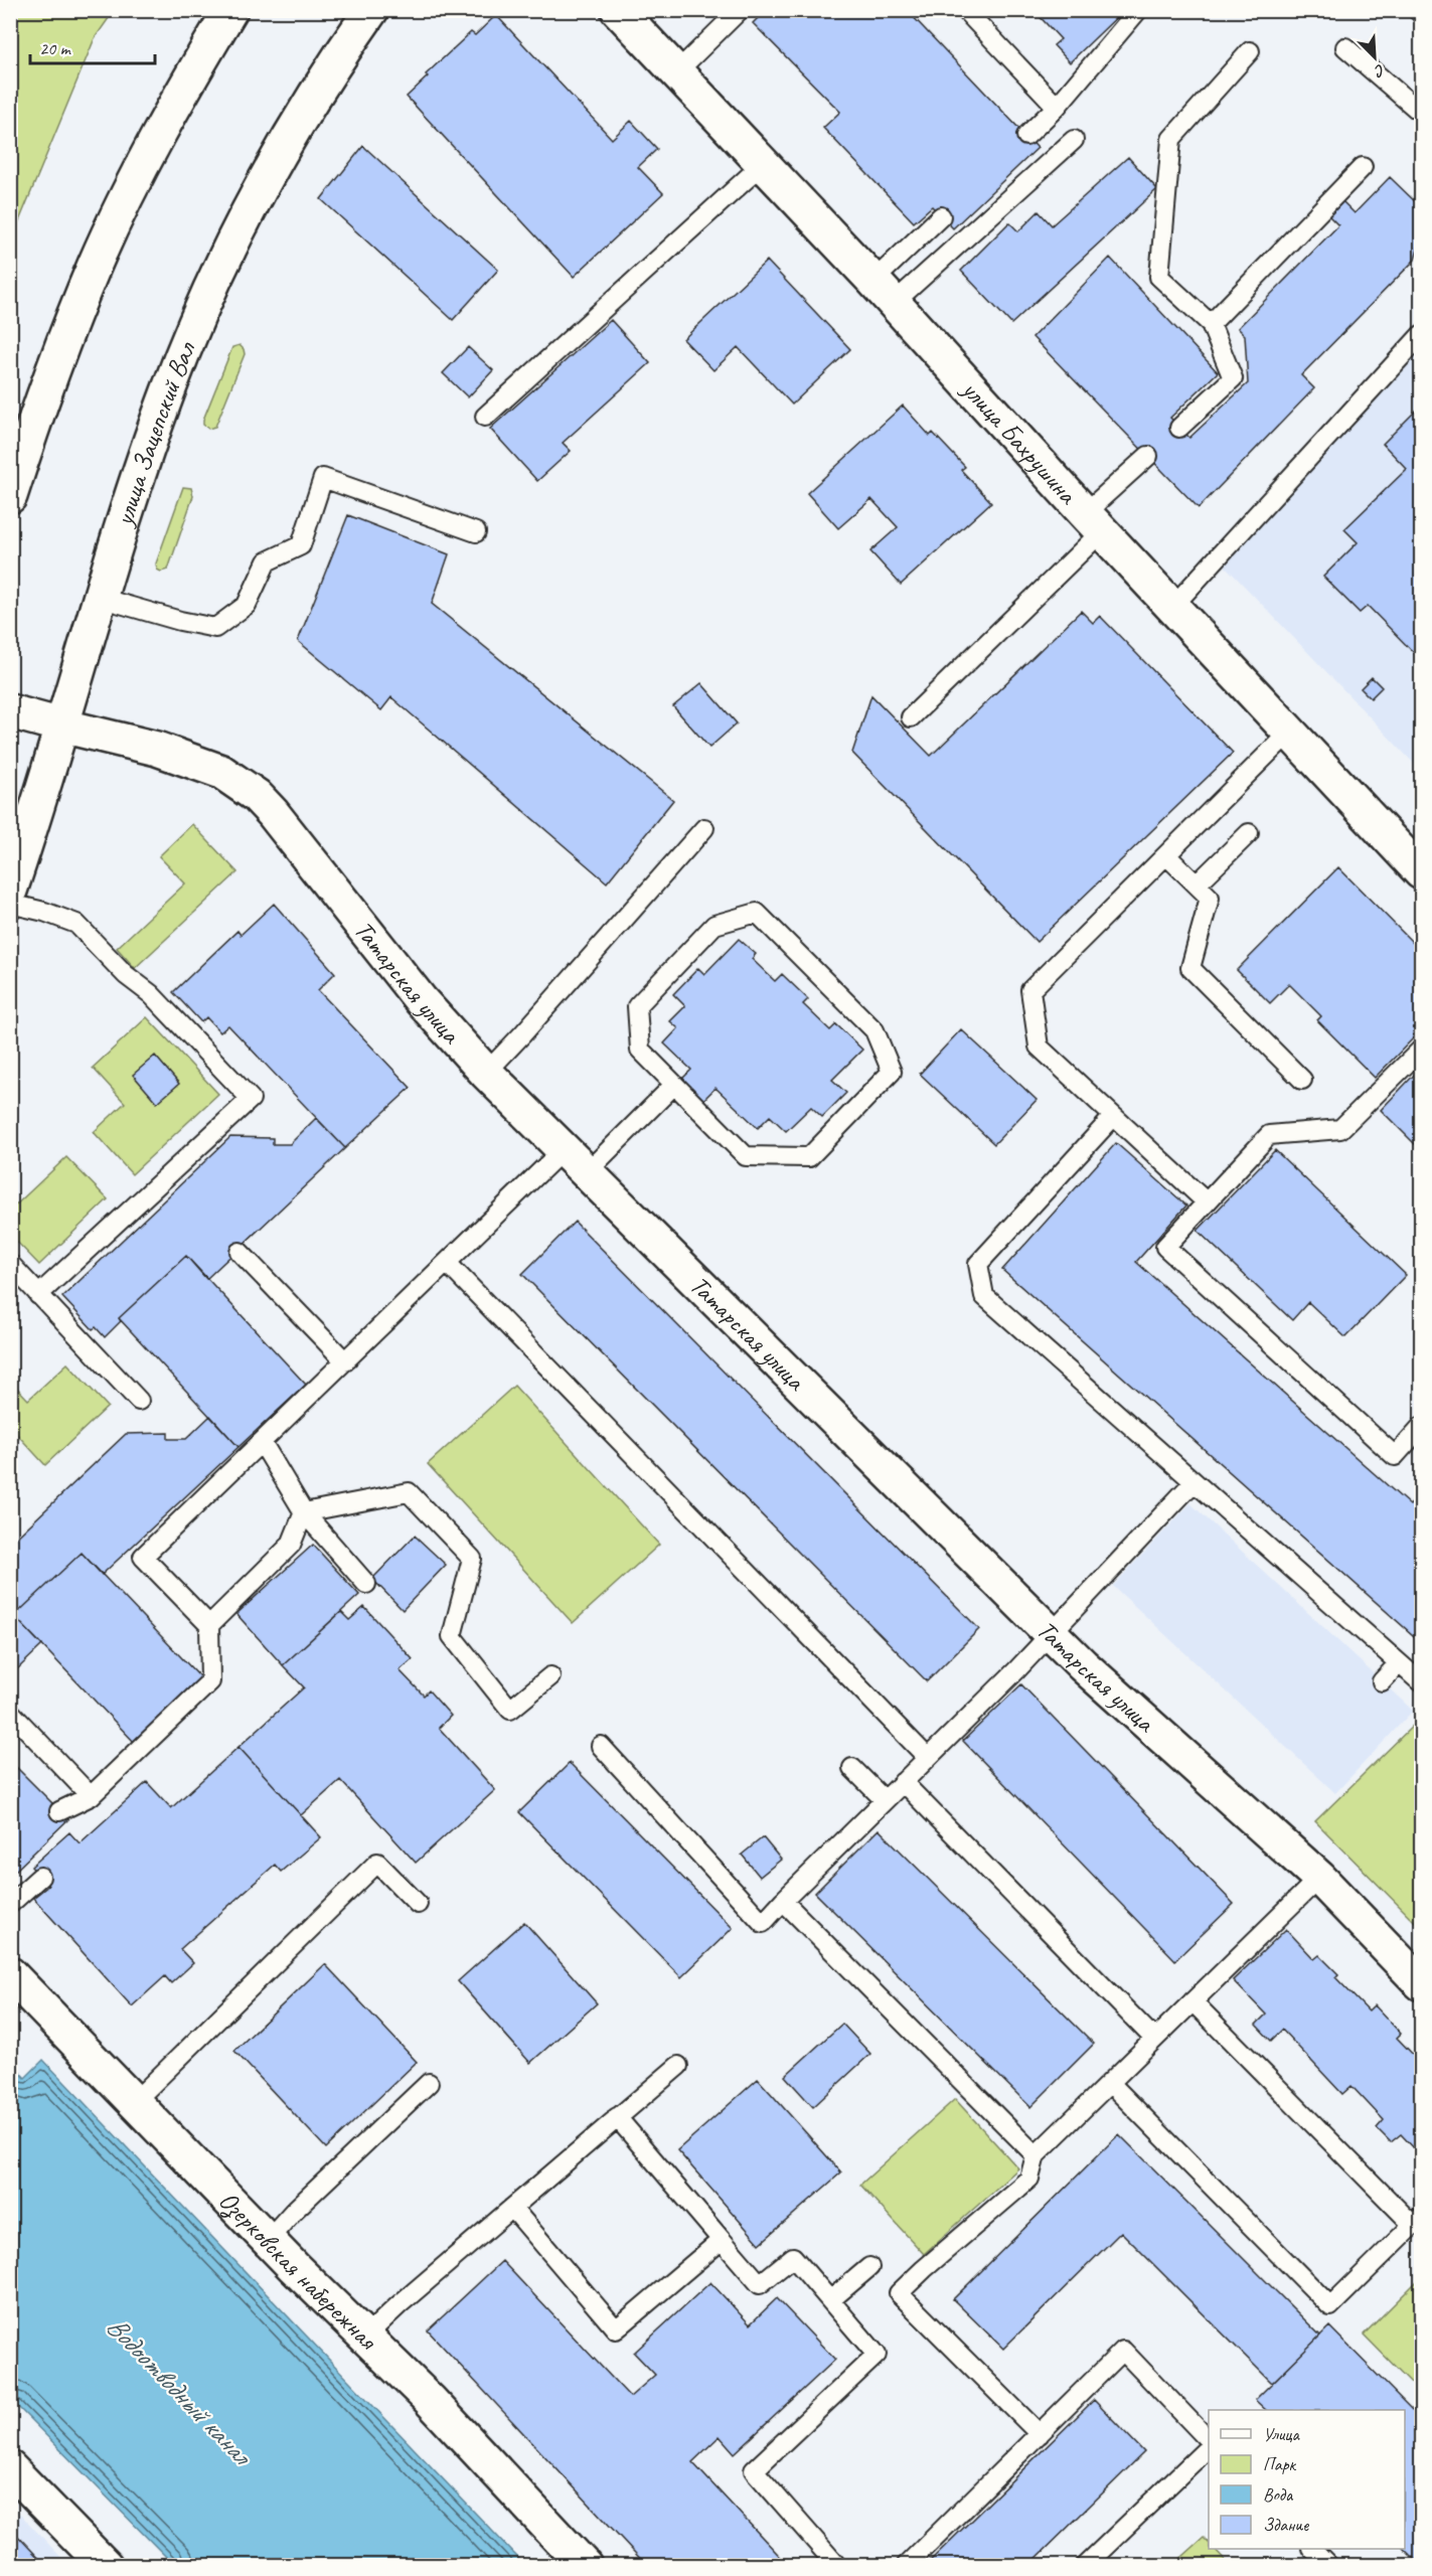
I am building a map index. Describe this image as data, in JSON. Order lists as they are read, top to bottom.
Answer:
{
  "streets": {
    "street": [
      "улица Зацепский Вал",
      "улица Бахрушина",
      "Татарская улица",
      "Озерковская набережная"
    ]
  },
  "crossings": [
    ["улица Зацепский Вал", "Татарская улица"]
  ],
  "water": ["Водоотводный канал"],
  "legend": [
    "Улица",
    "Парк",
    "Вода",
    "Здание"
  ],
  "scale_bar": "20 m",
  "north": "bottom right"
}
